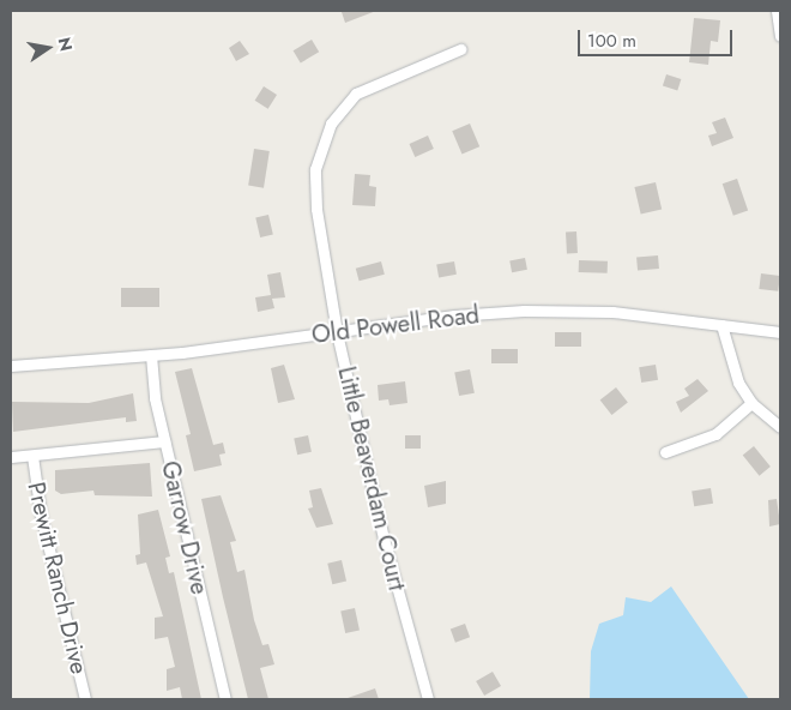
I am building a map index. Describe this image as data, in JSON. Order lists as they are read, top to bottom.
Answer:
{
  "streets": {
    "street": [
      "Old Powell Road",
      "Little Beaverdam Court",
      "Garrow Drive",
      "Prewitt Ranch Drive"
    ]
  },
  "crossings": [
    ["Old Powell Road", "Little Beaverdam Court"],
    ["Old Powell Road", "Garrow Drive"]
  ],
  "scale_bar": "100 m",
  "north": "right"
}
